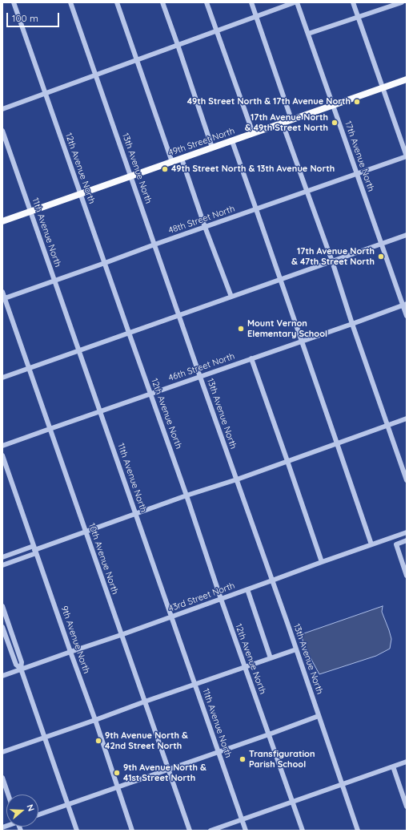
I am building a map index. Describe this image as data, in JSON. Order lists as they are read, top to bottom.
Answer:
{
  "streets": {
    "main road": ["49th Street North"],
    "street": [
      "17th Avenue North",
      "12th Avenue North",
      "13th Avenue North",
      "48th Street North",
      "11th Avenue North",
      "46th Street North",
      "10th Avenue North",
      "43rd Street North",
      "9th Avenue North"
    ]
  },
  "crossings": [
    ["49th Street North", "17th Avenue North"],
    ["49th Street North", "12th Avenue North"],
    ["49th Street North", "13th Avenue North"],
    ["49th Street North", "11th Avenue North"],
    ["17th Avenue North", "48th Street North"],
    ["17th Avenue North", "46th Street North"],
    ["12th Avenue North", "48th Street North"],
    ["12th Avenue North", "46th Street North"],
    ["12th Avenue North", "43rd Street North"],
    ["13th Avenue North", "48th Street North"],
    ["13th Avenue North", "46th Street North"],
    ["13th Avenue North", "43rd Street North"],
    ["48th Street North", "11th Avenue North"],
    ["48th Street North", "10th Avenue North"],
    ["11th Avenue North", "46th Street North"],
    ["11th Avenue North", "43rd Street North"],
    ["46th Street North", "10th Avenue North"],
    ["10th Avenue North", "43rd Street North"],
    ["43rd Street North", "9th Avenue North"]
  ],
  "places": [
    "49th Street North & 17th Avenue North",
    "17th Avenue North & 49th Street North",
    "49th Street North & 13th Avenue North",
    "17th Avenue North & 47th Street North",
    "Mount Vernon Elementary School",
    "9th Avenue North & 42nd Street North",
    "Transfiguration Parish School",
    "9th Avenue North & 41st Street North"
  ],
  "scale_bar": "100 m",
  "north": "right"
}
